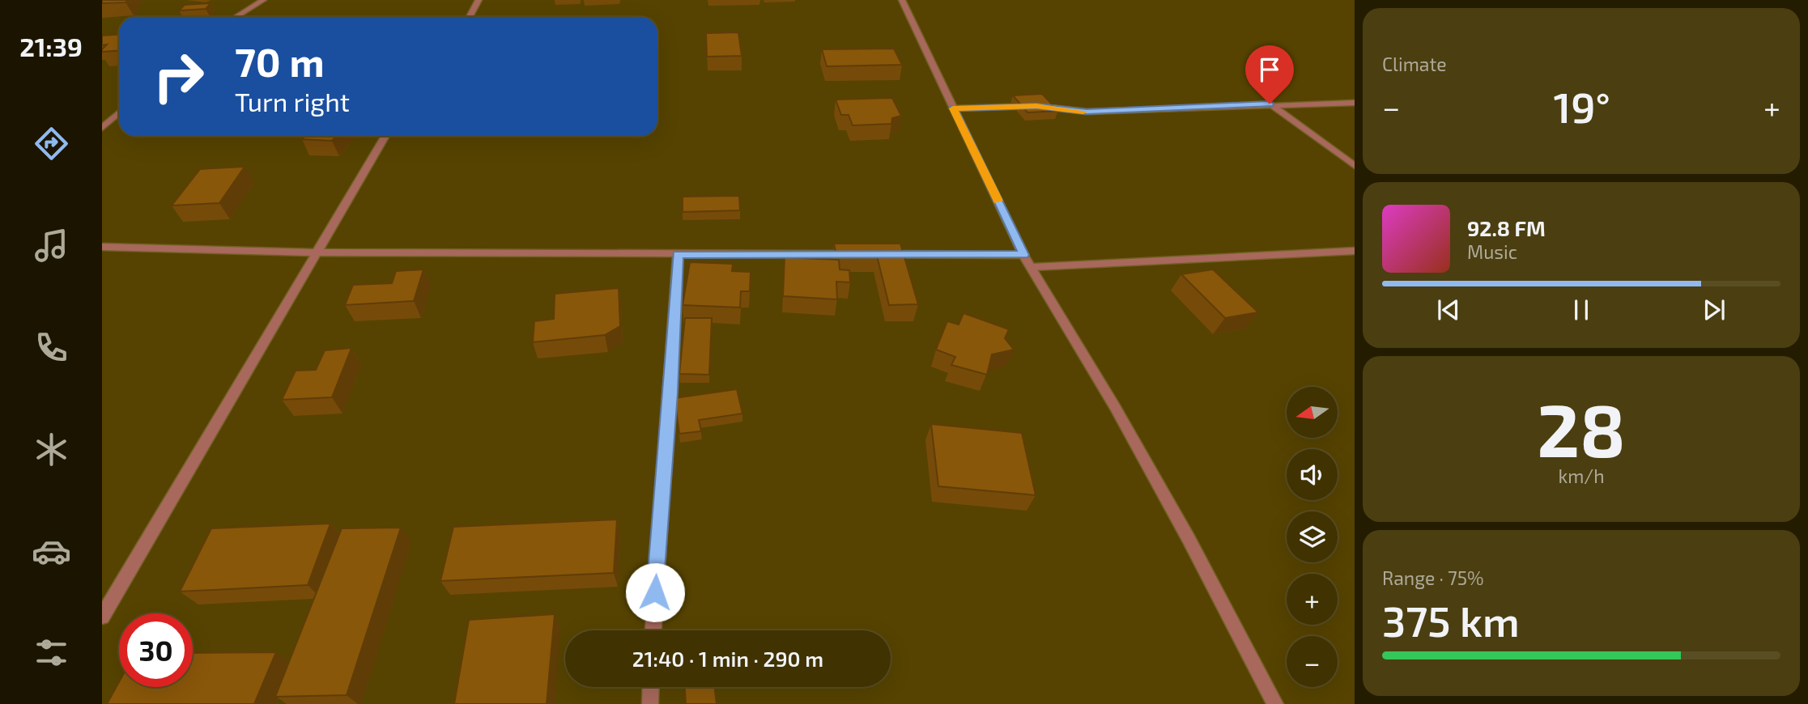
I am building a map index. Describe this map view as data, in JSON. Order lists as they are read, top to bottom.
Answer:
{
  "north": "left",
  "page": {
    "tabs": "21:39",
    "tile": [
      "Climate",
      ["28", "km/h"],
      ["Range · 75%", "375 km"]
    ],
    "turn": ["70 m", "Turn right"],
    "heat": ["−", "19°", "+"],
    "song": ["92.8 FM", "Music"],
    "map_buttons": ["+", "−"],
    "limit": "30",
    "trip": "21:40 · 1 min · 290 m"
  }
}
